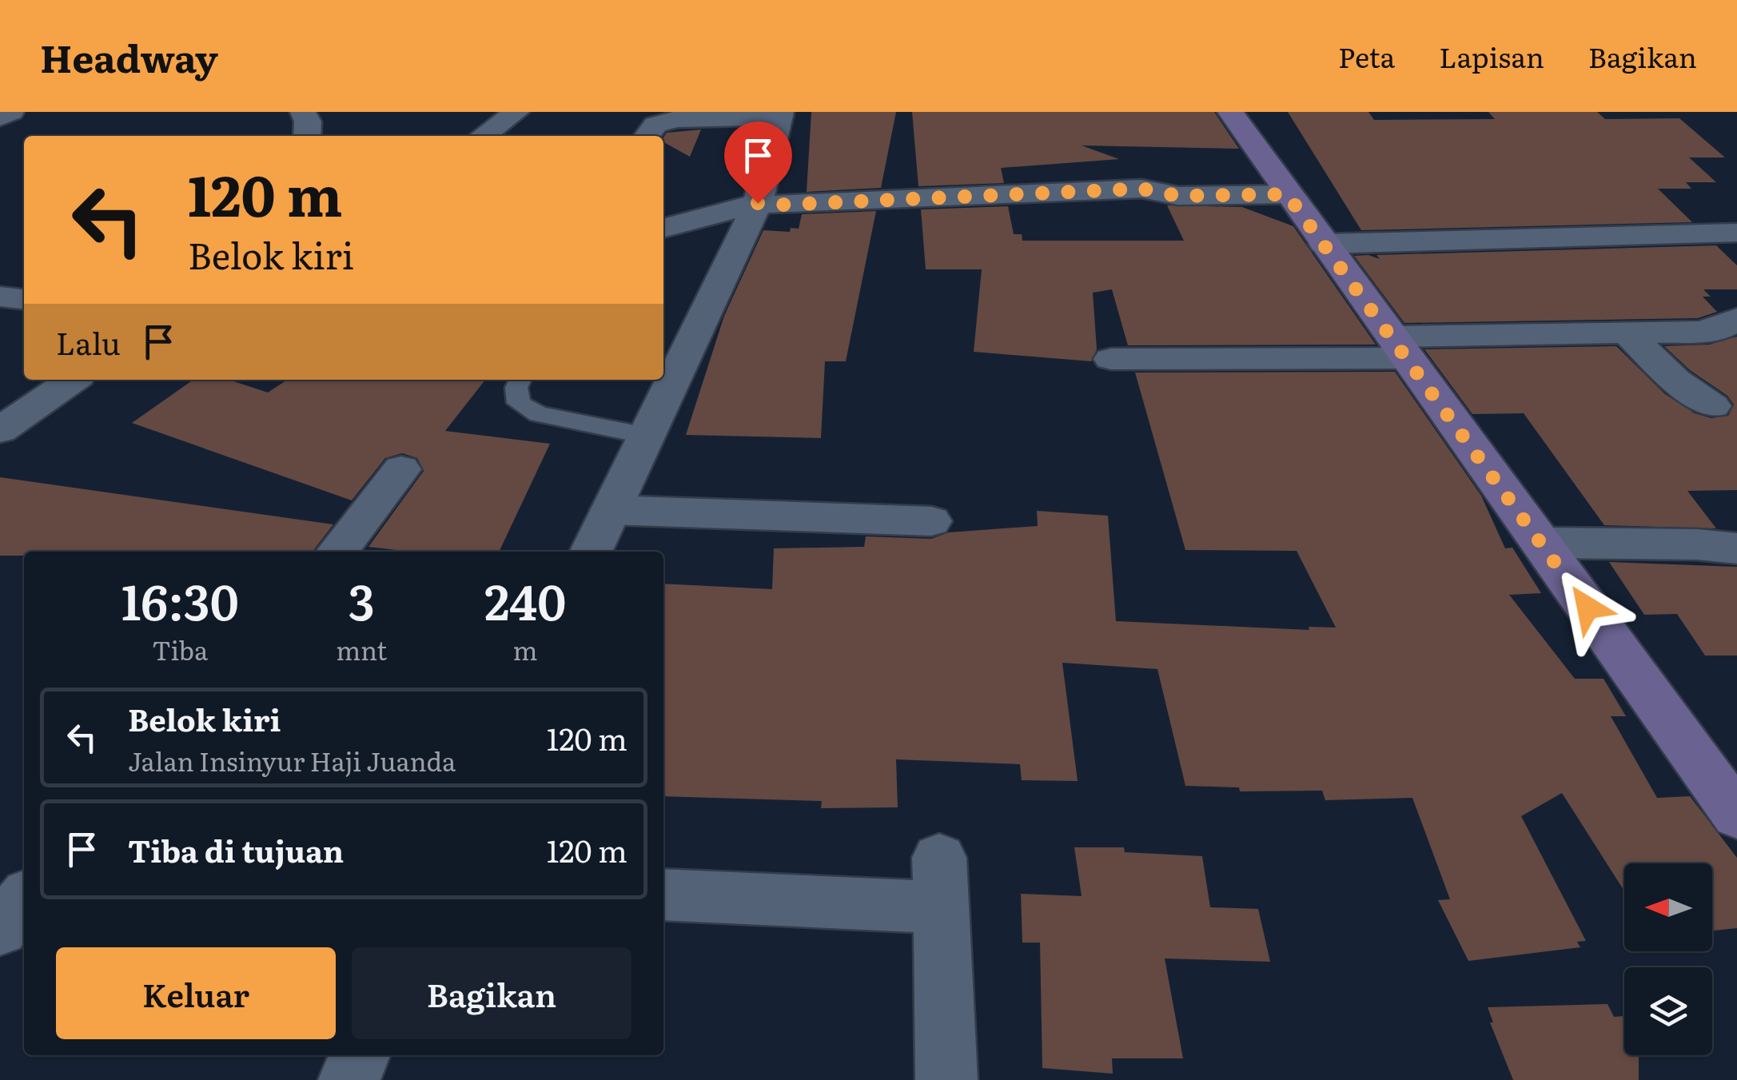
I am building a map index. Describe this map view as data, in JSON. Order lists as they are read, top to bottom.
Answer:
{
  "north": "left",
  "page": {
    "header": "Headway",
    "nav": ["Peta", "Lapisan", "Bagikan"],
    "turn": ["120 m", "Belok kiri"],
    "then": "Lalu",
    "eta": [
      "16:30",
      "Tiba",
      "3",
      "mnt",
      "240",
      "m"
    ],
    "list": [
      {
        "name": "Belok kiri",
        "note": "Jalan Insinyur Haji Juanda",
        "value": "120 m"
      },
      {
        "name": "Tiba di tujuan",
        "value": "120 m"
      }
    ],
    "buttons": ["Keluar", "Bagikan"]
  }
}
